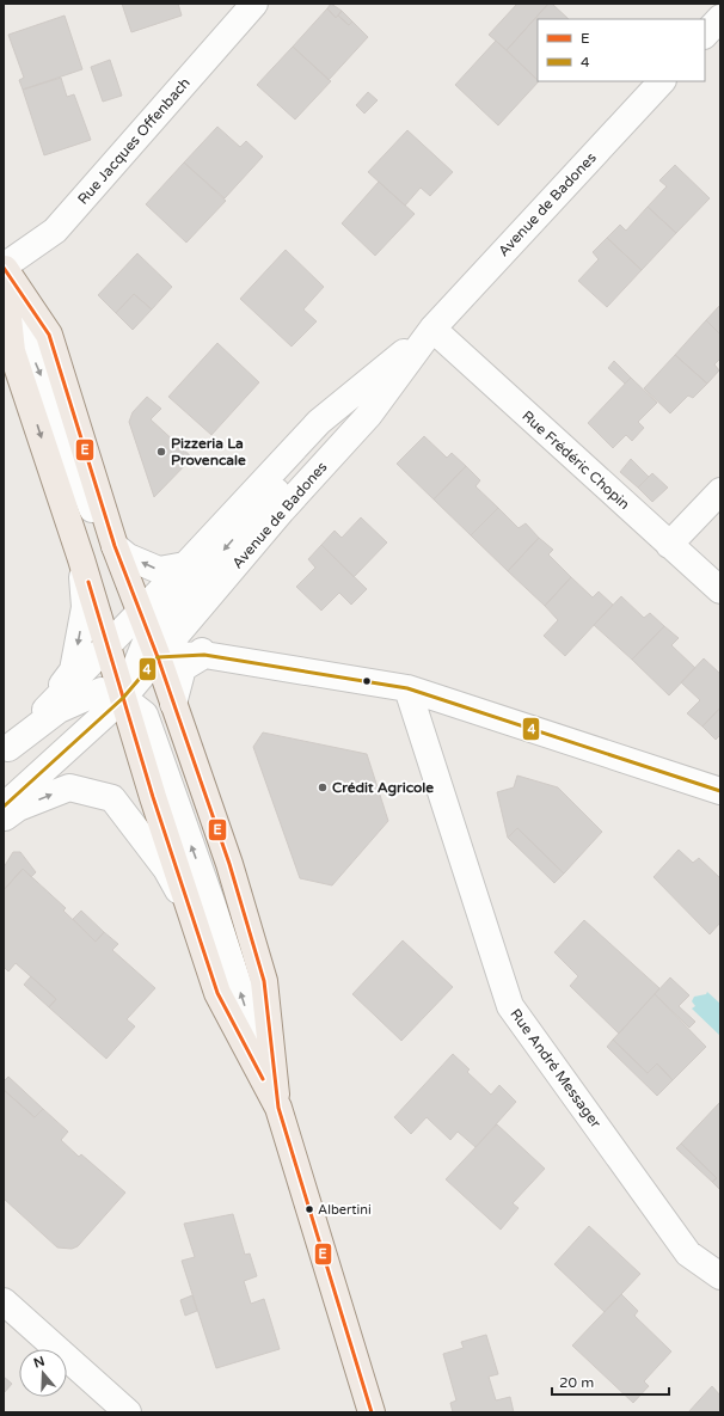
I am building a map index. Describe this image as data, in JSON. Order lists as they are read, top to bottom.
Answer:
{
  "streets": {
    "street": [
      "Rue Jacques Offenbach",
      "Avenue de Badones",
      "Rue Frédéric Chopin",
      "Rue André Messager"
    ]
  },
  "crossings": [
    ["Avenue de Badones", "Rue Frédéric Chopin"]
  ],
  "places": ["Pizzeria La Provencale", "Crédit Agricole", "Albertini"],
  "lines": ["transit line E", "transit line 4"],
  "legend": ["E", "4"],
  "scale_bar": "20 m",
  "north": "top"
}
